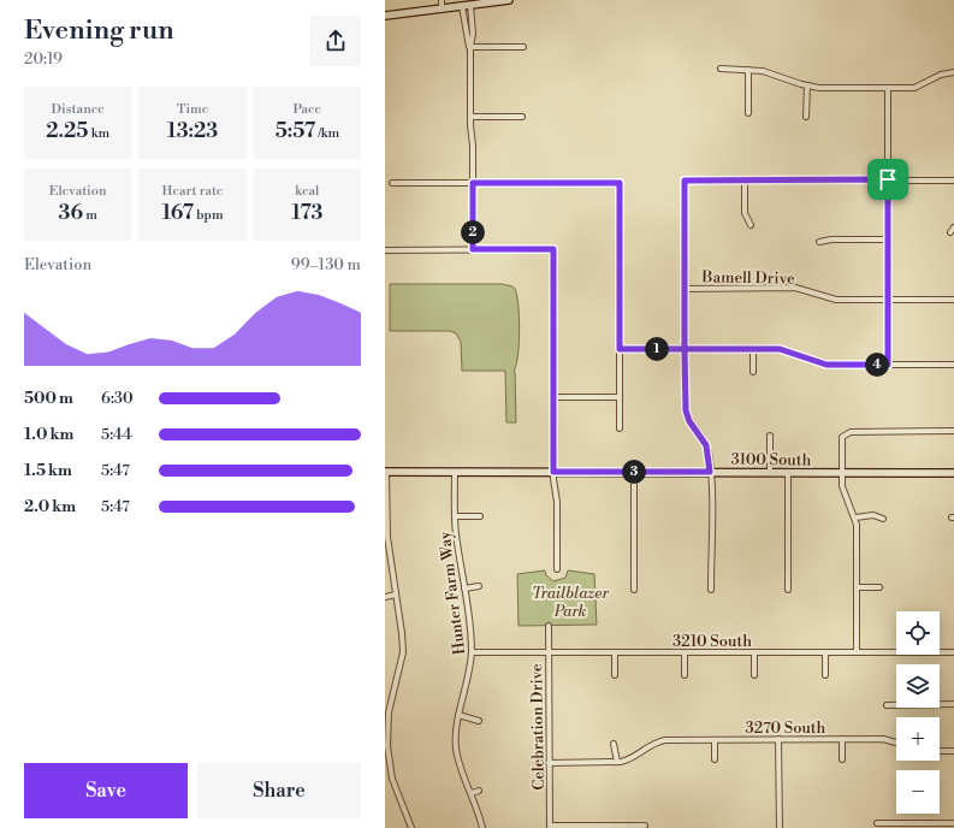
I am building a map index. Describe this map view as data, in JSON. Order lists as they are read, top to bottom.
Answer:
{
  "streets": {
    "main road": ["3100 South"],
    "street": [
      "Bamell Drive",
      "Hunter Farm Way",
      "3210 South",
      "Celebration Drive",
      "3270 South"
    ]
  },
  "crossings": [
    ["3100 South", "Hunter Farm Way"],
    ["Hunter Farm Way", "3210 South"],
    ["3210 South", "Celebration Drive"]
  ],
  "parks": ["Trailblazer Park"],
  "page": {
    "heading": ["Evening run", "20:19"],
    "stats": [
      ["Distance", "2.25 km"],
      ["Time", "13:23"],
      ["Pace", "5:57 /km"],
      ["Elevation", "36 m"],
      ["Heart rate", "167 bpm"],
      ["kcal", "173"]
    ],
    "pins": [
      "2",
      "1",
      "4",
      "3"
    ],
    "chart": ["Elevation", "99–130 m"],
    "list": [
      {
        "name": "500 m",
        "note": "6:30"
      },
      {
        "name": "1.0 km",
        "note": "5:44"
      },
      {
        "name": "1.5 km",
        "note": "5:47"
      },
      {
        "name": "2.0 km",
        "note": "5:47"
      }
    ],
    "map_buttons": ["+", "−"],
    "buttons": ["Save", "Share"]
  }
}
